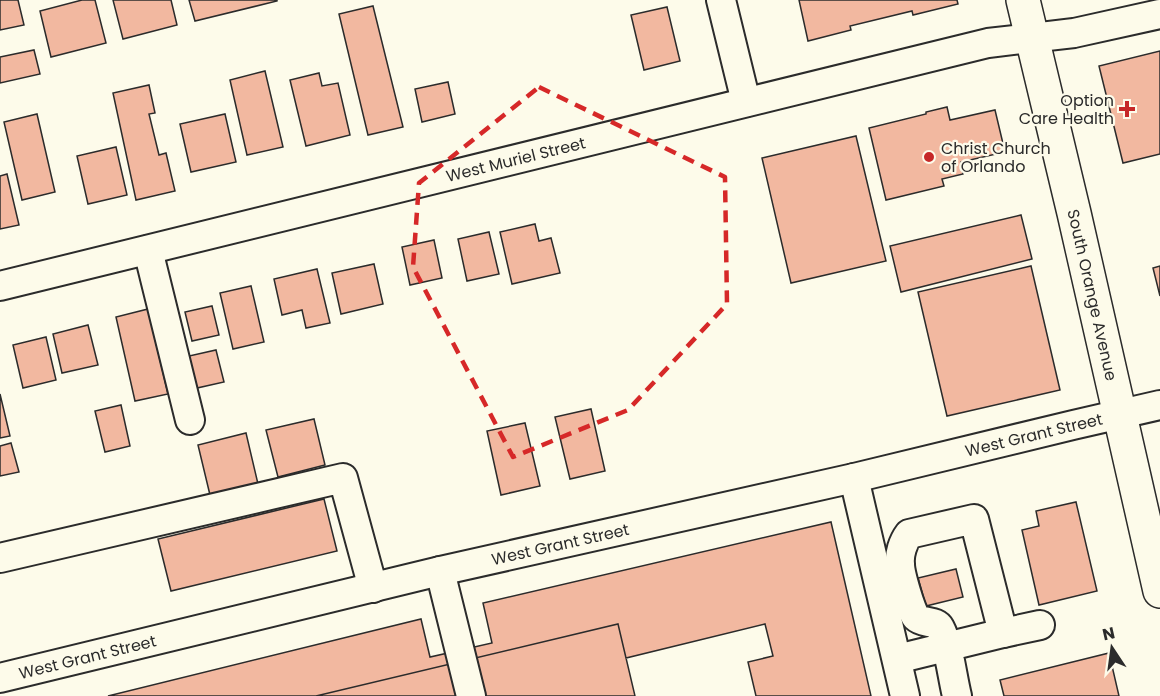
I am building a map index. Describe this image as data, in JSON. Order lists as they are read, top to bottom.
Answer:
{
  "streets": {
    "main road": ["South Orange Avenue"],
    "street": ["West Muriel Street", "West Grant Street"]
  },
  "crossings": [
    ["West Muriel Street", "South Orange Avenue"],
    ["South Orange Avenue", "West Grant Street"]
  ],
  "places": {
    "health": ["Option Care Health"],
    "other": ["Christ Church of Orlando"]
  },
  "north": "top"
}
